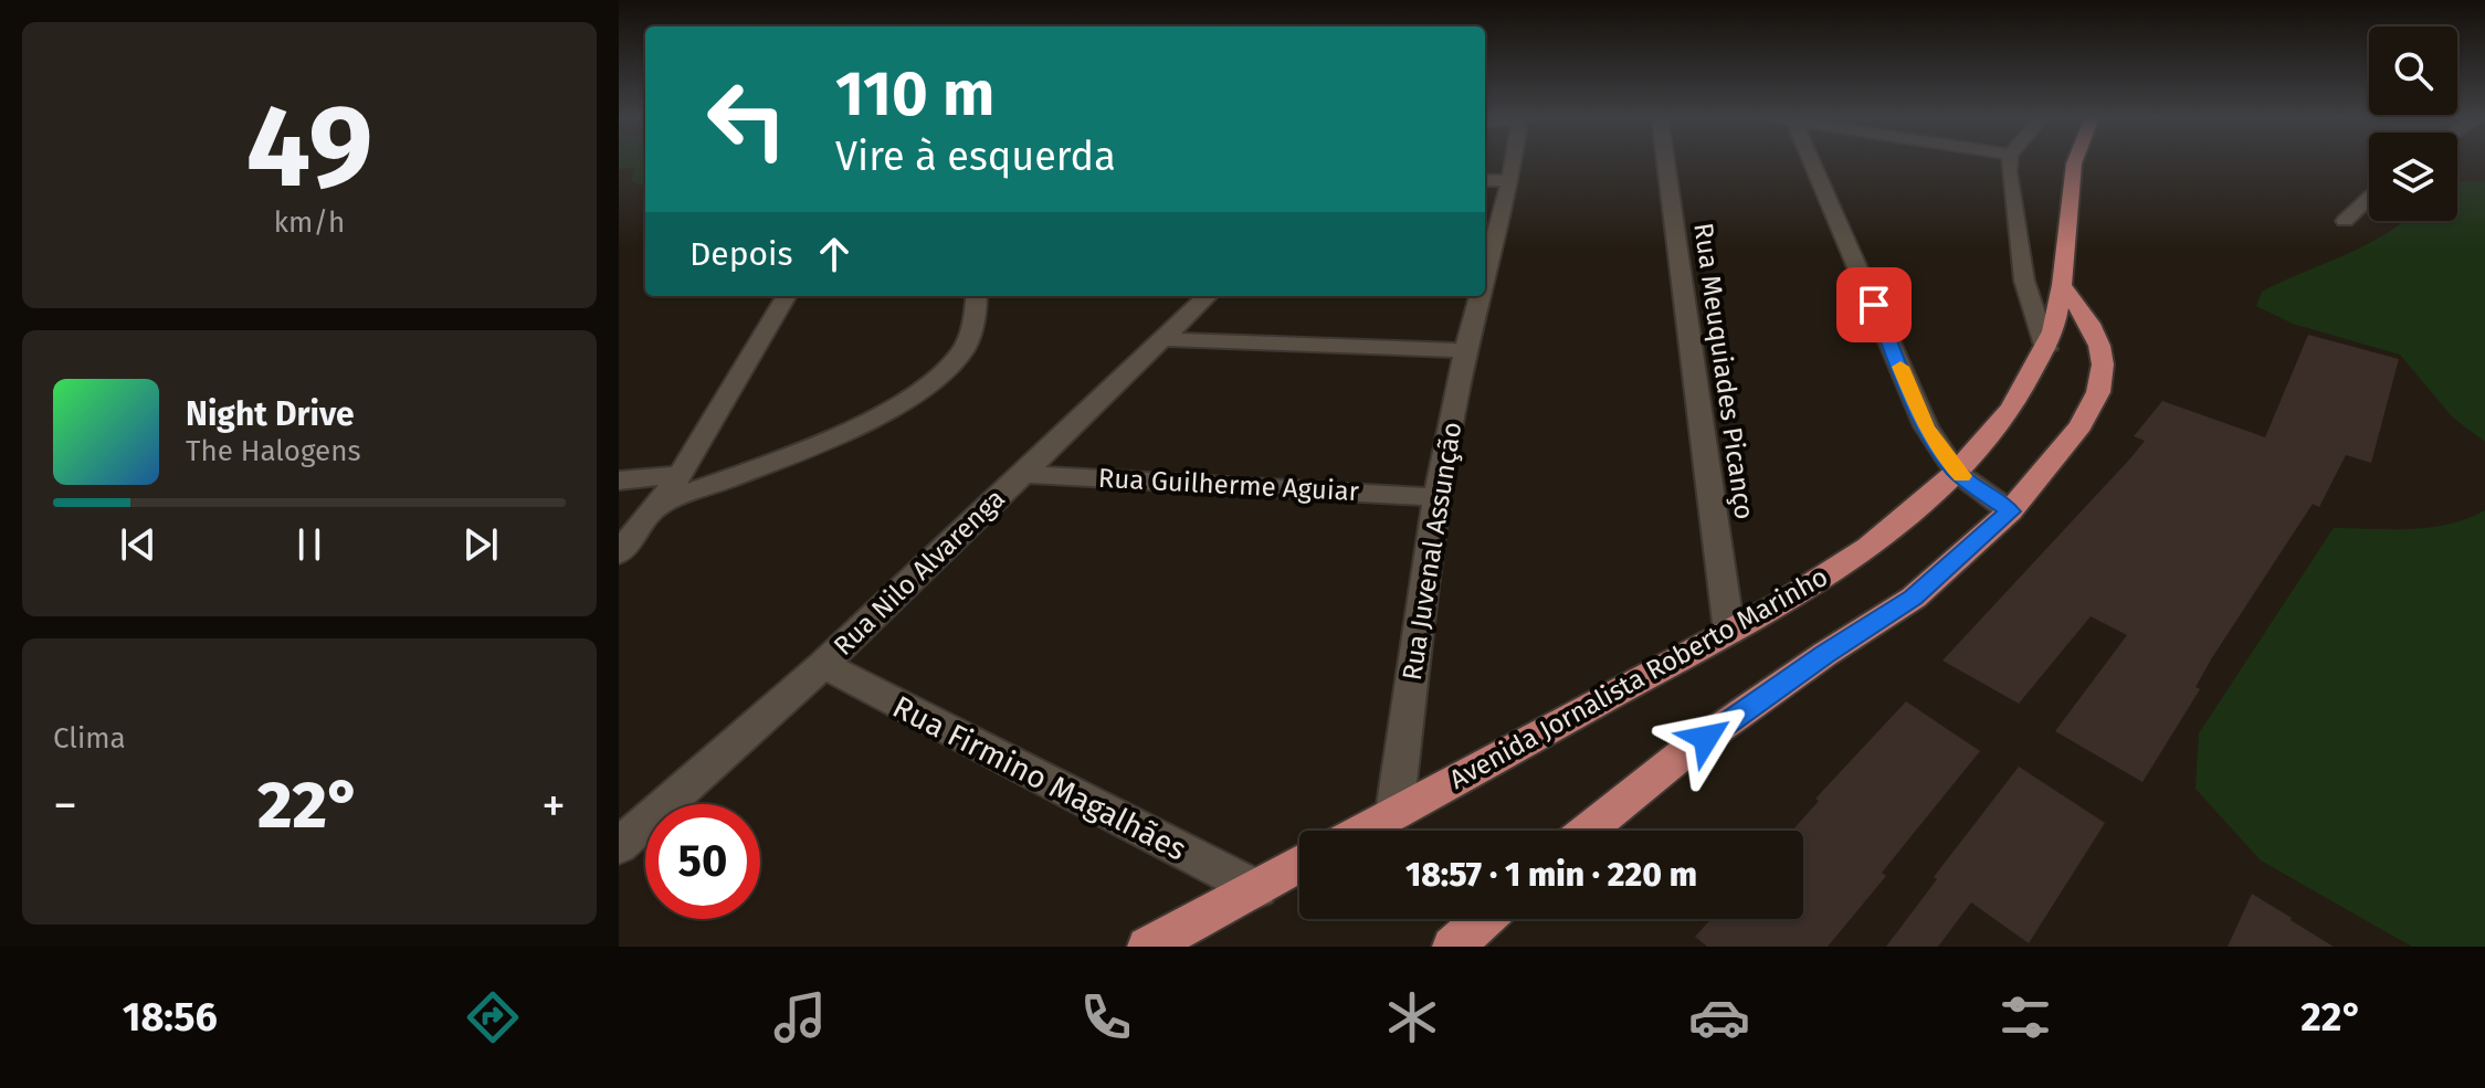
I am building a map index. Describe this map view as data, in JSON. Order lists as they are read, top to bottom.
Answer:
{
  "streets": {
    "main road": ["Avenida Jornalista Roberto Marinho"],
    "street": [
      "Rua Meuquiades Picanço",
      "Rua Guilherme Aguiar",
      "Rua Juvenal Assunção",
      "Rua Nilo Alvarenga",
      "Rua Firmino Magalhães"
    ]
  },
  "crossings": [
    ["Rua Meuquiades Picanço", "Avenida Jornalista Roberto Marinho"],
    ["Rua Guilherme Aguiar", "Rua Juvenal Assunção"],
    ["Rua Guilherme Aguiar", "Rua Nilo Alvarenga"],
    ["Rua Juvenal Assunção", "Avenida Jornalista Roberto Marinho"],
    ["Rua Nilo Alvarenga", "Rua Firmino Magalhães"]
  ],
  "page": {
    "tile": [
      ["49", "km/h"],
      "Clima"
    ],
    "turn": ["110 m", "Vire à esquerda"],
    "then": "Depois",
    "song": ["Night Drive", "The Halogens"],
    "heat": ["−", "22°", "+"],
    "limit": "50",
    "trip": "18:57 · 1 min · 220 m",
    "tabs": ["18:56", "22°"]
  }
}
